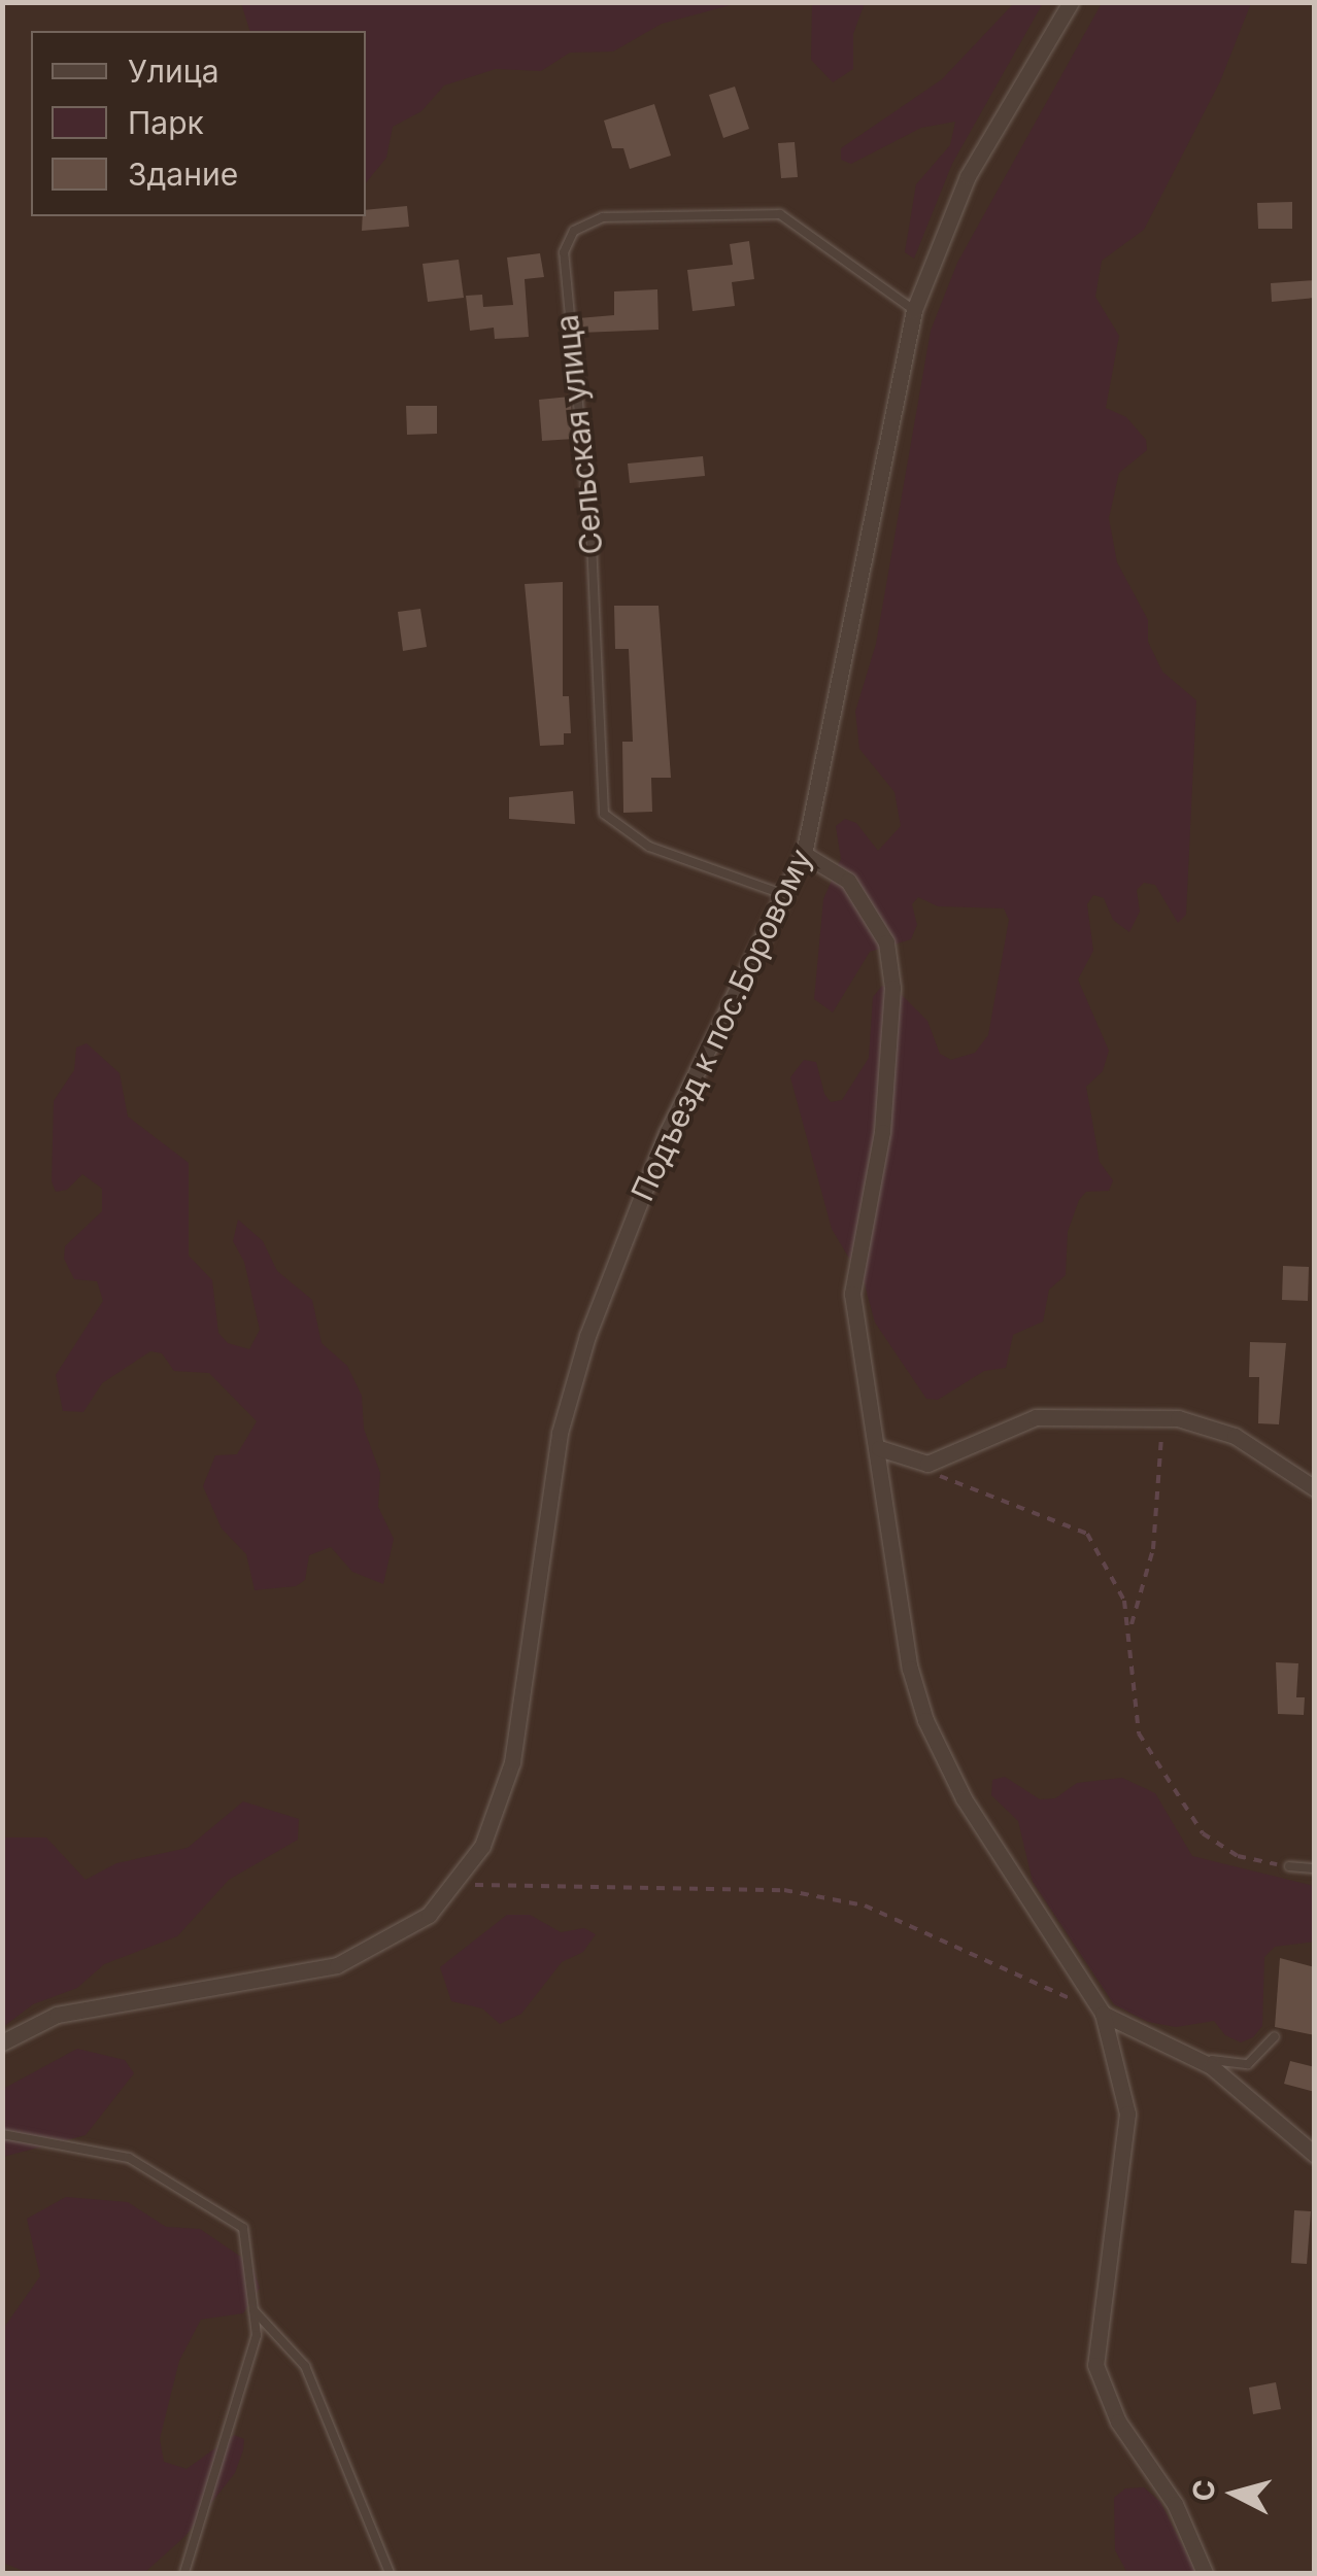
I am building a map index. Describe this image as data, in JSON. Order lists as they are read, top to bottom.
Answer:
{
  "streets": {
    "street": ["Подъезд к пос.Боровому"],
    "lane": ["Сельская улица"]
  },
  "crossings": [
    ["Сельская улица", "Подъезд к пос.Боровому"]
  ],
  "legend": ["Улица", "Парк", "Здание"],
  "north": "left"
}
